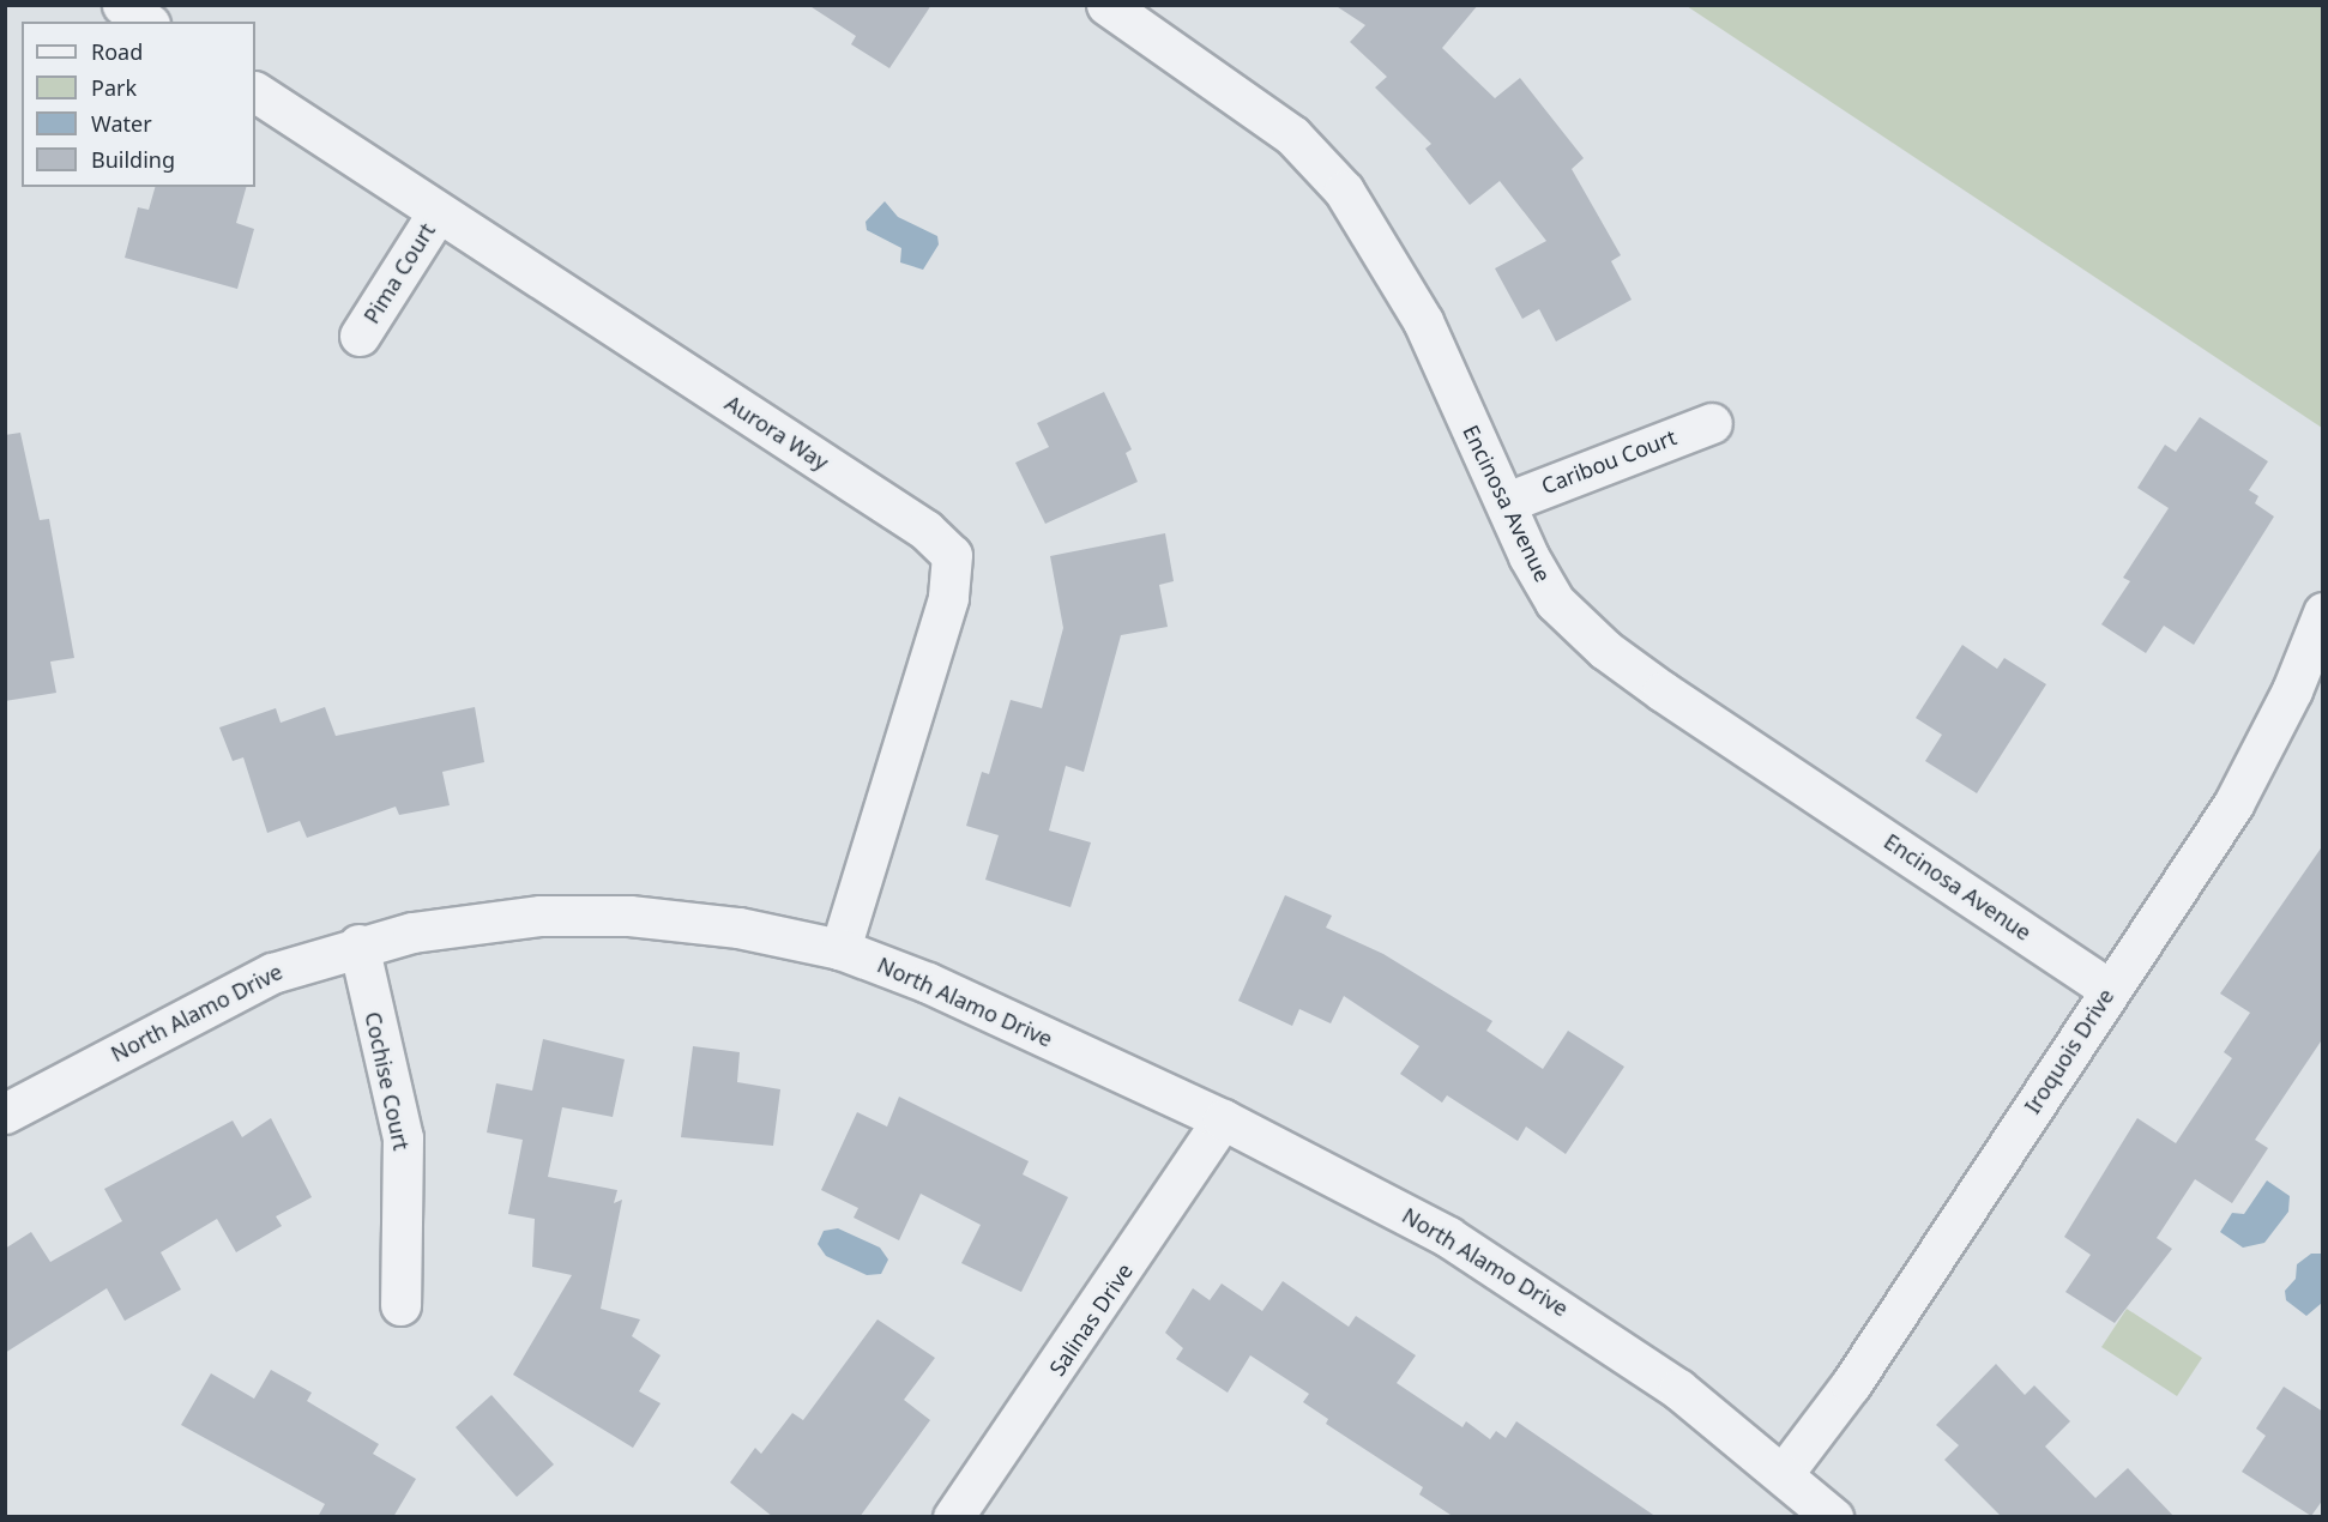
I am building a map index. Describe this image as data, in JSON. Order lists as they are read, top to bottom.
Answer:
{
  "streets": {
    "street": [
      "Pima Court",
      "Aurora Way",
      "Caribou Court",
      "Encinosa Avenue",
      "North Alamo Drive",
      "Iroquois Drive",
      "Cochise Court",
      "Salinas Drive"
    ]
  },
  "crossings": [
    ["Pima Court", "Aurora Way"],
    ["Aurora Way", "North Alamo Drive"],
    ["Caribou Court", "Encinosa Avenue"],
    ["Encinosa Avenue", "Iroquois Drive"],
    ["North Alamo Drive", "Iroquois Drive"],
    ["North Alamo Drive", "Cochise Court"],
    ["North Alamo Drive", "Salinas Drive"]
  ],
  "legend": [
    "Road",
    "Park",
    "Water",
    "Building"
  ]
}
